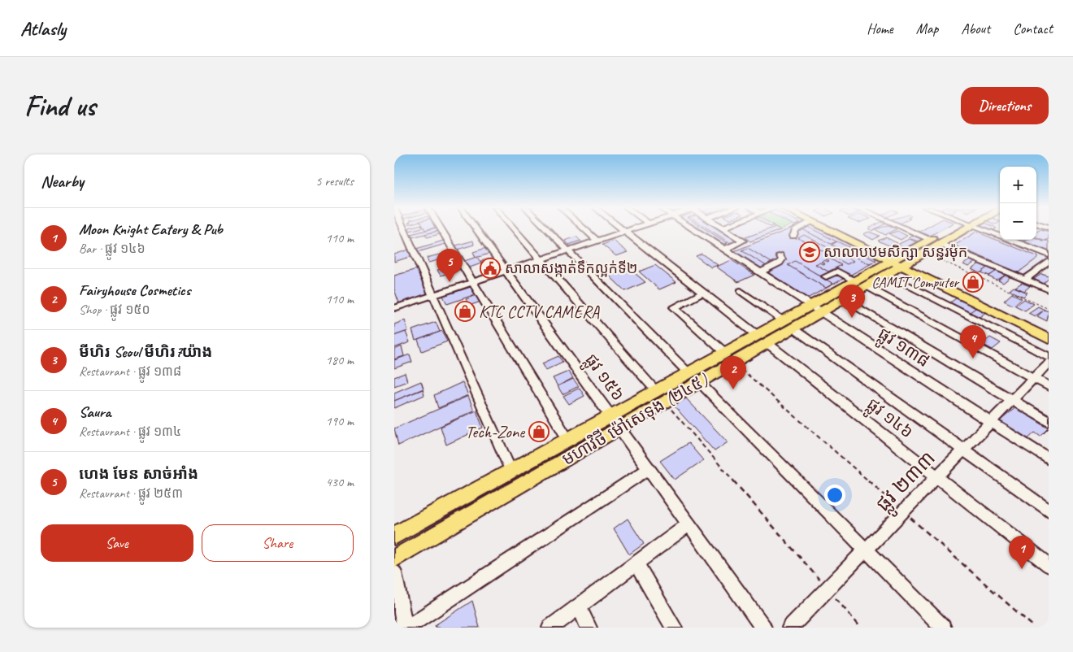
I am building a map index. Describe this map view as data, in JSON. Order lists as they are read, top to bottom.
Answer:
{
  "streets": {
    "main road": ["មហាវិថី ម៉ៅសេទុង (២៤៥)"],
    "street": [
      "ផ្លូវ ១៣៨",
      "ផ្លូវ ១៥៦",
      "ផ្លូវ ១៤៦",
      "ផ្លូវ ២៣៣"
    ]
  },
  "crossings": [
    ["ផ្លូវ ១៣៨", "មហាវិថី ម៉ៅសេទុង (២៤៥)"],
    ["ផ្លូវ ១៣៨", "ផ្លូវ ២៣៣"],
    ["ផ្លូវ ១៥៦", "មហាវិថី ម៉ៅសេទុង (២៤៥)"],
    ["ផ្លូវ ១៤៦", "មហាវិថី ម៉ៅសេទុង (២៤៥)"],
    ["ផ្លូវ ១៤៦", "ផ្លូវ ២៣៣"]
  ],
  "places": {
    "school or university": ["សាលាបឋមសិក្សា សន្ធរម៉ុក"],
    "public building": ["សាលាសង្កាត់ទឹកល្អក់ទី២"],
    "shop": ["CAMIT Computer", "KTC CCTV CAMERA", "Tech-Zone"]
  },
  "page": {
    "header": "Atlasly",
    "nav": [
      "Home",
      "Map",
      "About",
      "Contact"
    ],
    "buttons": [
      "Directions",
      ["Save", "Share"]
    ],
    "title": "Find us",
    "heading": ["Nearby", "5 results"],
    "map_buttons": ["+", "−"],
    "list": [
      {
        "mark": "1",
        "name": "Moon Knight Eatery & Pub",
        "note": "Bar · ផ្លូវ ១៤៦",
        "value": "110 m"
      },
      {
        "mark": "2",
        "name": "Fairyhouse Cosmetics",
        "note": "Shop · ផ្លូវ ១៥០",
        "value": "110 m"
      },
      {
        "mark": "3",
        "name": "មីហិរ Seoul មីហិរ7យ៉ាង",
        "note": "Restaurant · ផ្លូវ ១៣៨",
        "value": "180 m"
      },
      {
        "mark": "4",
        "name": "Saura",
        "note": "Restaurant · ផ្លូវ ១៣៤",
        "value": "190 m"
      },
      {
        "mark": "5",
        "name": "ហេង មែន សាច់អាំង",
        "note": "Restaurant · ផ្លូវ ២៥៣",
        "value": "430 m"
      }
    ],
    "pins": [
      "5",
      "3",
      "4",
      "2",
      "1"
    ]
  }
}
